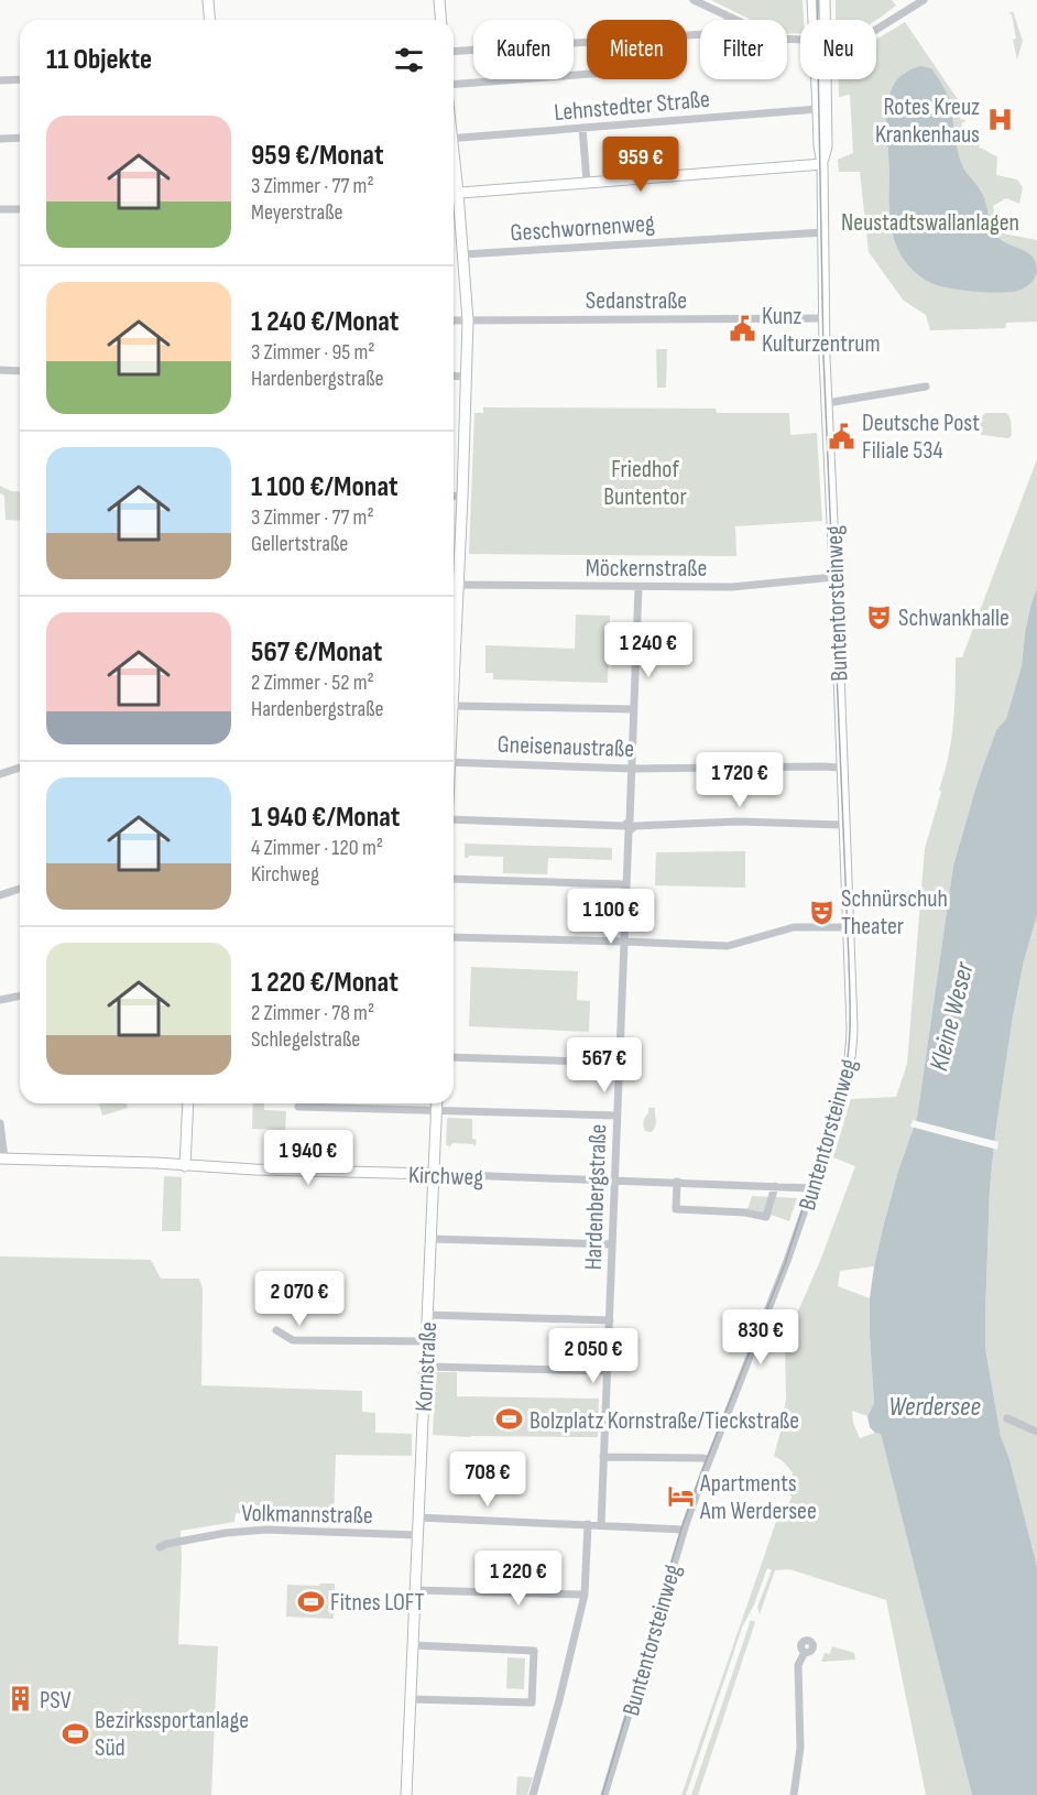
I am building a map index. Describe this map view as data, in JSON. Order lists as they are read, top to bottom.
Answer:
{
  "streets": {
    "street": [
      "Lehnstedter Straße",
      "Geschwornenweg",
      "Sedanstraße",
      "Möckernstraße",
      "Buntentorsteinweg",
      "Gneisenaustraße",
      "Kirchweg",
      "Hardenbergstraße",
      "Kornstraße",
      "Volkmannstraße"
    ]
  },
  "crossings": [
    ["Lehnstedter Straße", "Buntentorsteinweg"],
    ["Geschwornenweg", "Buntentorsteinweg"],
    ["Sedanstraße", "Buntentorsteinweg"],
    ["Möckernstraße", "Buntentorsteinweg"],
    ["Möckernstraße", "Hardenbergstraße"],
    ["Buntentorsteinweg", "Gneisenaustraße"],
    ["Buntentorsteinweg", "Kirchweg"],
    ["Gneisenaustraße", "Hardenbergstraße"],
    ["Kirchweg", "Hardenbergstraße"],
    ["Kirchweg", "Kornstraße"],
    ["Kornstraße", "Volkmannstraße"]
  ],
  "water": ["Kleine Weser", "Werdersee"],
  "parks": ["Neustadtswallanlagen", "Friedhof Buntentor"],
  "places": {
    "hospital": ["Rotes Kreuz Krankenhaus"],
    "public building": ["Kunz Kulturzentrum", "Deutsche Post Filiale 534"],
    "theatre": ["Schwankhalle", "Schnürschuh Theater"],
    "sports": ["Bolzplatz Kornstraße/Tieckstraße", "Fitnes LOFT", "Bezirkssportanlage Süd"],
    "hotel": ["Apartments Am Werdersee"],
    "building": ["PSV"]
  },
  "page": {
    "chip": [
      "Kaufen",
      "Mieten",
      "Filter",
      "Neu"
    ],
    "heading": "11 Objekte",
    "list": [
      {
        "name": "959 €/Monat",
        "note": "3 Zimmer · 77 m² · Meyerstraße"
      },
      {
        "name": "1 240 €/Monat",
        "note": "3 Zimmer · 95 m² · Hardenbergstraße"
      },
      {
        "name": "1 100 €/Monat",
        "note": "3 Zimmer · 77 m² · Gellertstraße"
      },
      {
        "name": "567 €/Monat",
        "note": "2 Zimmer · 52 m² · Hardenbergstraße"
      },
      {
        "name": "1 940 €/Monat",
        "note": "4 Zimmer · 120 m² · Kirchweg"
      },
      {
        "name": "1 220 €/Monat",
        "note": "2 Zimmer · 78 m² · Schlegelstraße"
      }
    ],
    "price": [
      "959 €",
      "1 240 €",
      "1 720 €",
      "1 100 €",
      "567 €",
      "1 940 €",
      "2 070 €",
      "830 €",
      "2 050 €",
      "708 €",
      "1 220 €"
    ]
  }
}
